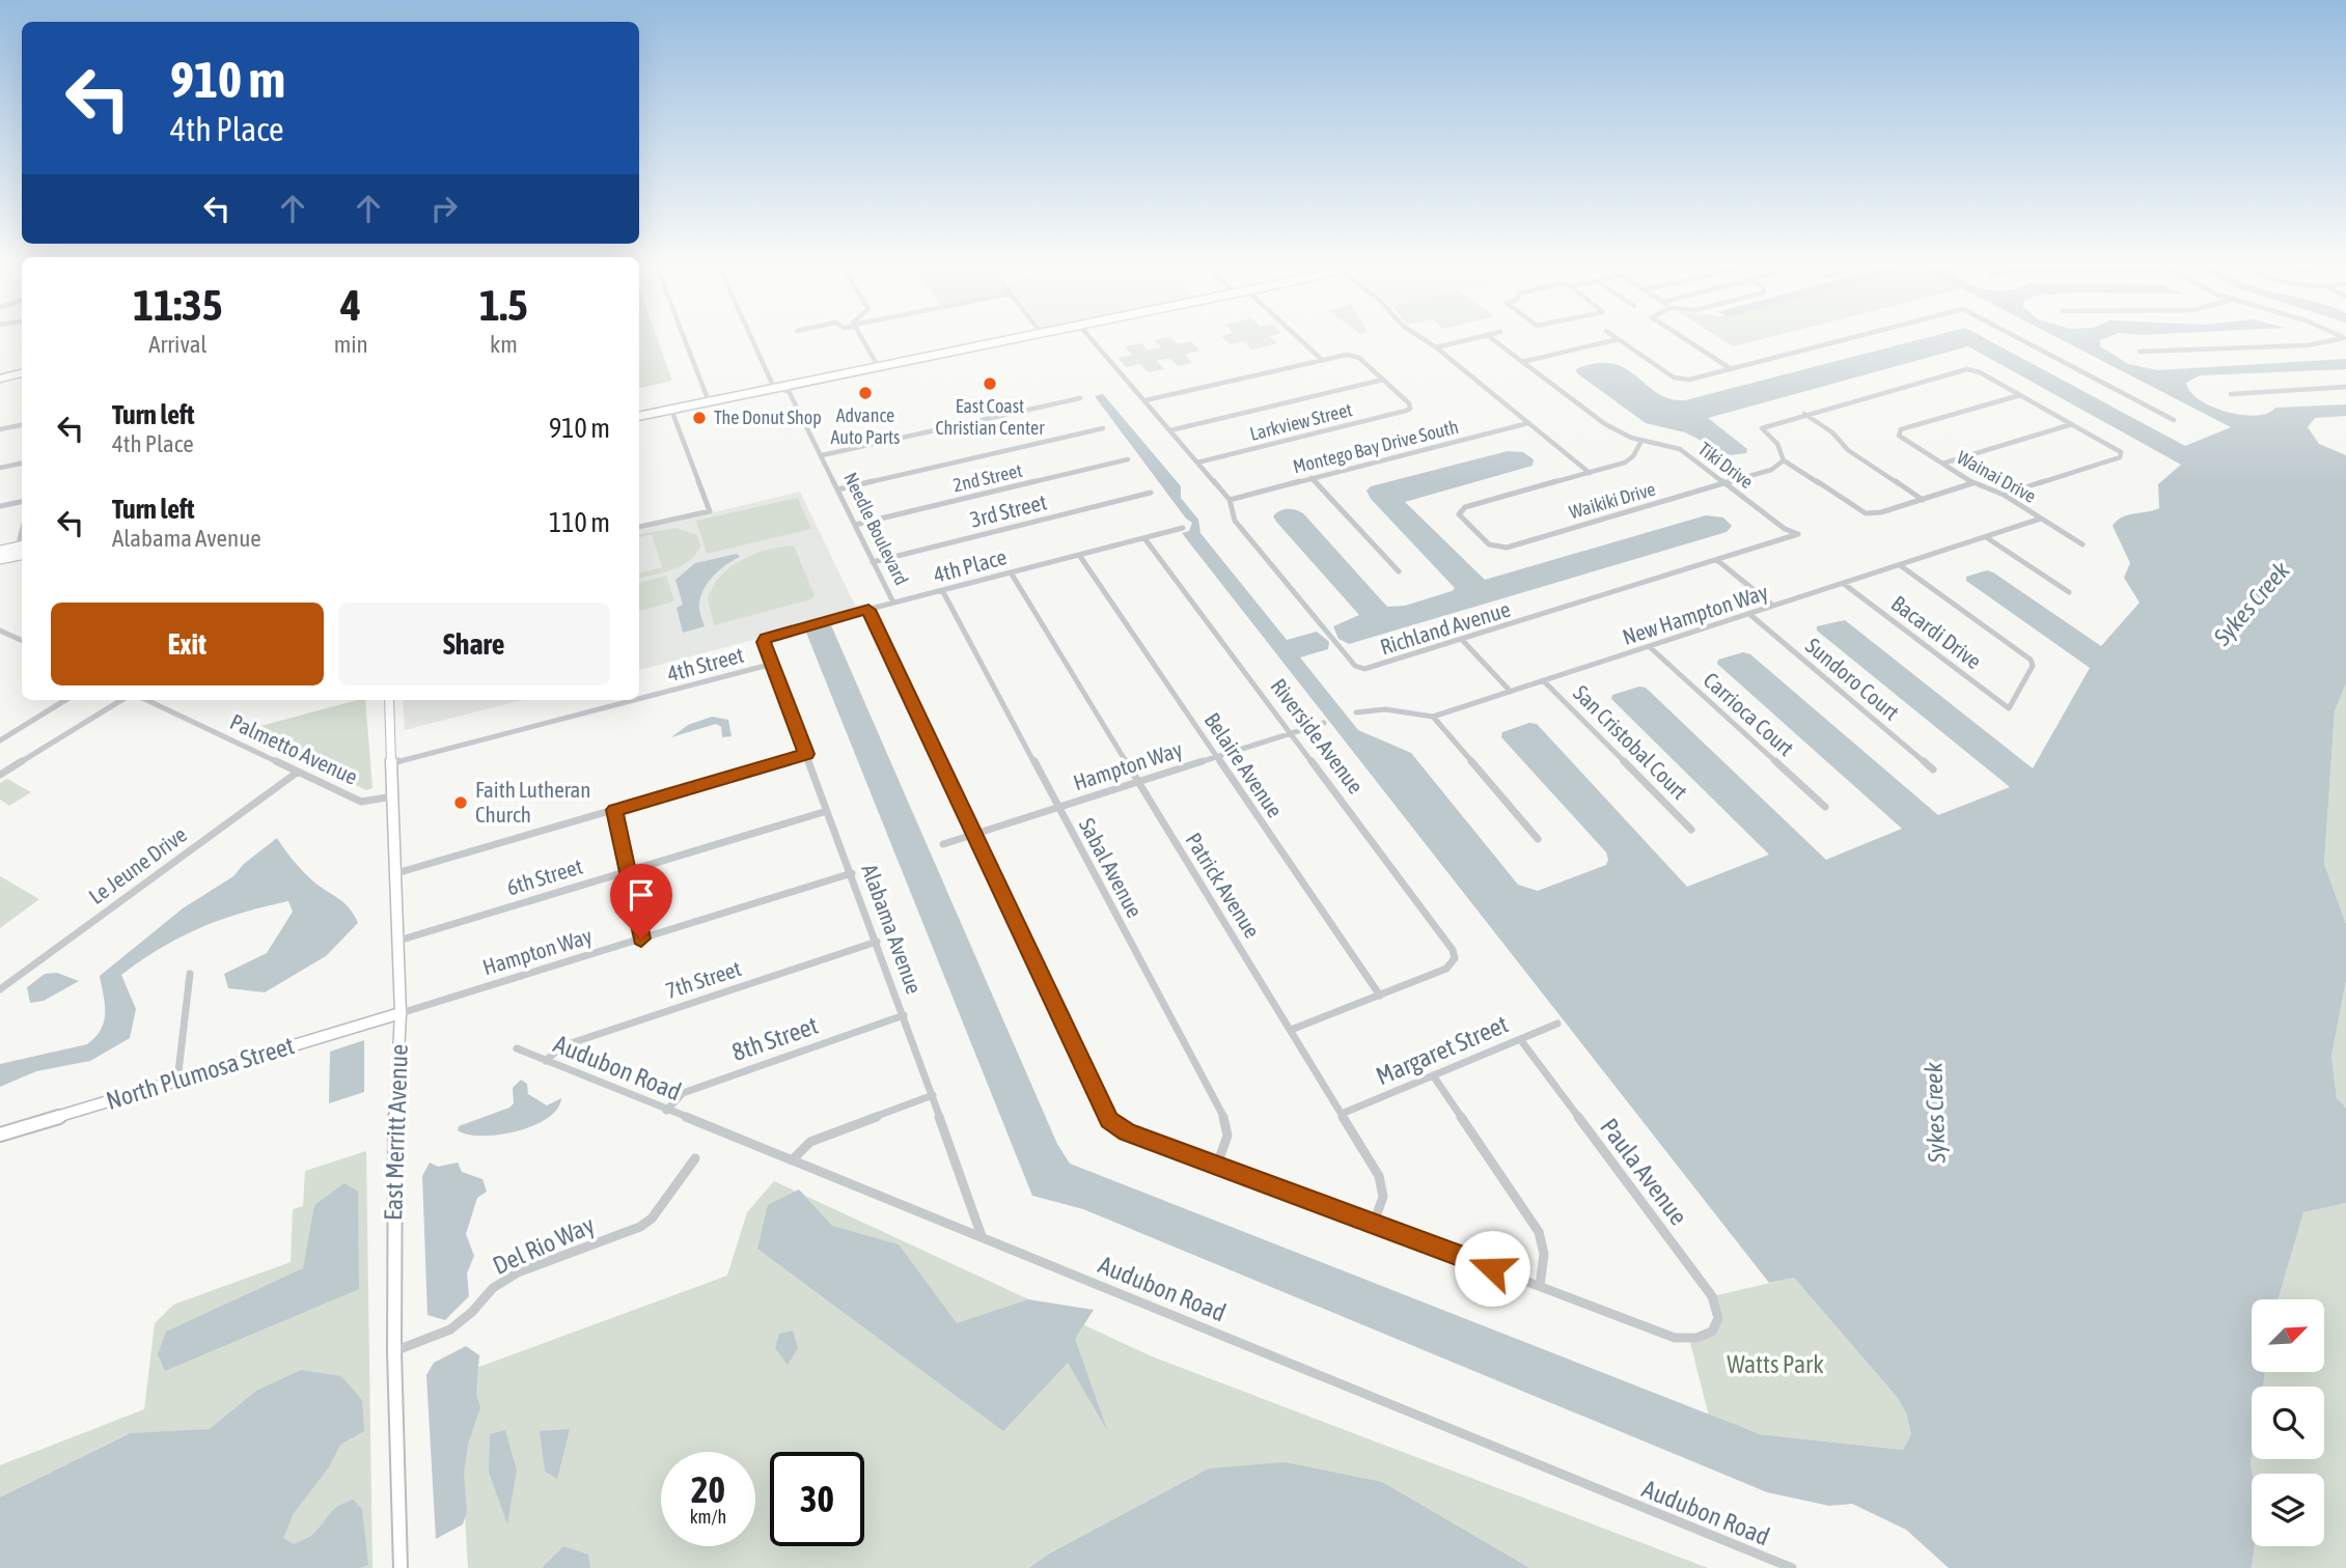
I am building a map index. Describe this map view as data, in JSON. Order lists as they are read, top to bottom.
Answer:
{
  "streets": {
    "street": [
      "Larkview Street",
      "Montego Bay Drive South",
      "Tiki Drive",
      "Wainai Drive",
      "2nd Street",
      "Waikiki Drive",
      "3rd Street",
      "Needle Boulevard",
      "4th Place",
      "New Hampton Way",
      "Richland Avenue",
      "Bacardi Drive",
      "4th Street",
      "Sundoro Court",
      "Carrioca Court",
      "Riverside Avenue",
      "San Cristobal Court",
      "Palmetto Avenue",
      "Belaire Avenue",
      "Hampton Way",
      "Le Jeune Drive",
      "Sabal Avenue",
      "6th Street",
      "Patrick Avenue",
      "Alabama Avenue",
      "7th Street",
      "8th Street",
      "Margaret Street",
      "Audubon Road",
      "North Plumosa Street",
      "East Merritt Avenue",
      "Paula Avenue",
      "Del Rio Way"
    ]
  },
  "crossings": [
    ["Larkview Street", "Richland Avenue"],
    ["Montego Bay Drive South", "Richland Avenue"],
    ["Tiki Drive", "Waikiki Drive"],
    ["Tiki Drive", "Richland Avenue"],
    ["Wainai Drive", "New Hampton Way"],
    ["2nd Street", "Needle Boulevard"],
    ["3rd Street", "Needle Boulevard"],
    ["Needle Boulevard", "4th Place"],
    ["Needle Boulevard", "Hampton Way"],
    ["Needle Boulevard", "Sabal Avenue"],
    ["Needle Boulevard", "Patrick Avenue"],
    ["Needle Boulevard", "Paula Avenue"],
    ["4th Place", "Riverside Avenue"],
    ["4th Place", "Belaire Avenue"],
    ["4th Place", "Sabal Avenue"],
    ["4th Place", "Patrick Avenue"],
    ["4th Place", "Alabama Avenue"],
    ["New Hampton Way", "Bacardi Drive"],
    ["New Hampton Way", "Sundoro Court"],
    ["New Hampton Way", "Carrioca Court"],
    ["New Hampton Way", "San Cristobal Court"],
    ["4th Street", "Alabama Avenue"],
    ["4th Street", "East Merritt Avenue"],
    ["Riverside Avenue", "Belaire Avenue"],
    ["Riverside Avenue", "Hampton Way"],
    ["Palmetto Avenue", "Le Jeune Drive"],
    ["Palmetto Avenue", "East Merritt Avenue"],
    ["Belaire Avenue", "Hampton Way"],
    ["Hampton Way", "Sabal Avenue"],
    ["Hampton Way", "Patrick Avenue"],
    ["Hampton Way", "Alabama Avenue"],
    ["Hampton Way", "North Plumosa Street"],
    ["Hampton Way", "East Merritt Avenue"],
    ["6th Street", "Alabama Avenue"],
    ["6th Street", "East Merritt Avenue"],
    ["Patrick Avenue", "Margaret Street"],
    ["Alabama Avenue", "7th Street"],
    ["Alabama Avenue", "8th Street"],
    ["Alabama Avenue", "Audubon Road"],
    ["7th Street", "Audubon Road"],
    ["8th Street", "Audubon Road"],
    ["Margaret Street", "Paula Avenue"],
    ["North Plumosa Street", "East Merritt Avenue"],
    ["East Merritt Avenue", "Del Rio Way"]
  ],
  "water": ["Sykes Creek"],
  "parks": ["Watts Park"],
  "places": [
    "East Coast Christian Center",
    "Advance Auto Parts",
    "The Donut Shop",
    "Faith Lutheran Church"
  ],
  "north": "top right",
  "page": {
    "turn": ["910 m", "4th Place"],
    "eta": [
      "11:35",
      "Arrival",
      "4",
      "min",
      "1.5",
      "km"
    ],
    "list": [
      {
        "name": "Turn left",
        "note": "4th Place",
        "value": "910 m"
      },
      {
        "name": "Turn left",
        "note": "Alabama Avenue",
        "value": "110 m"
      }
    ],
    "buttons": ["Exit", "Share"],
    "speed": "20 km/h",
    "limit": "30"
  }
}
